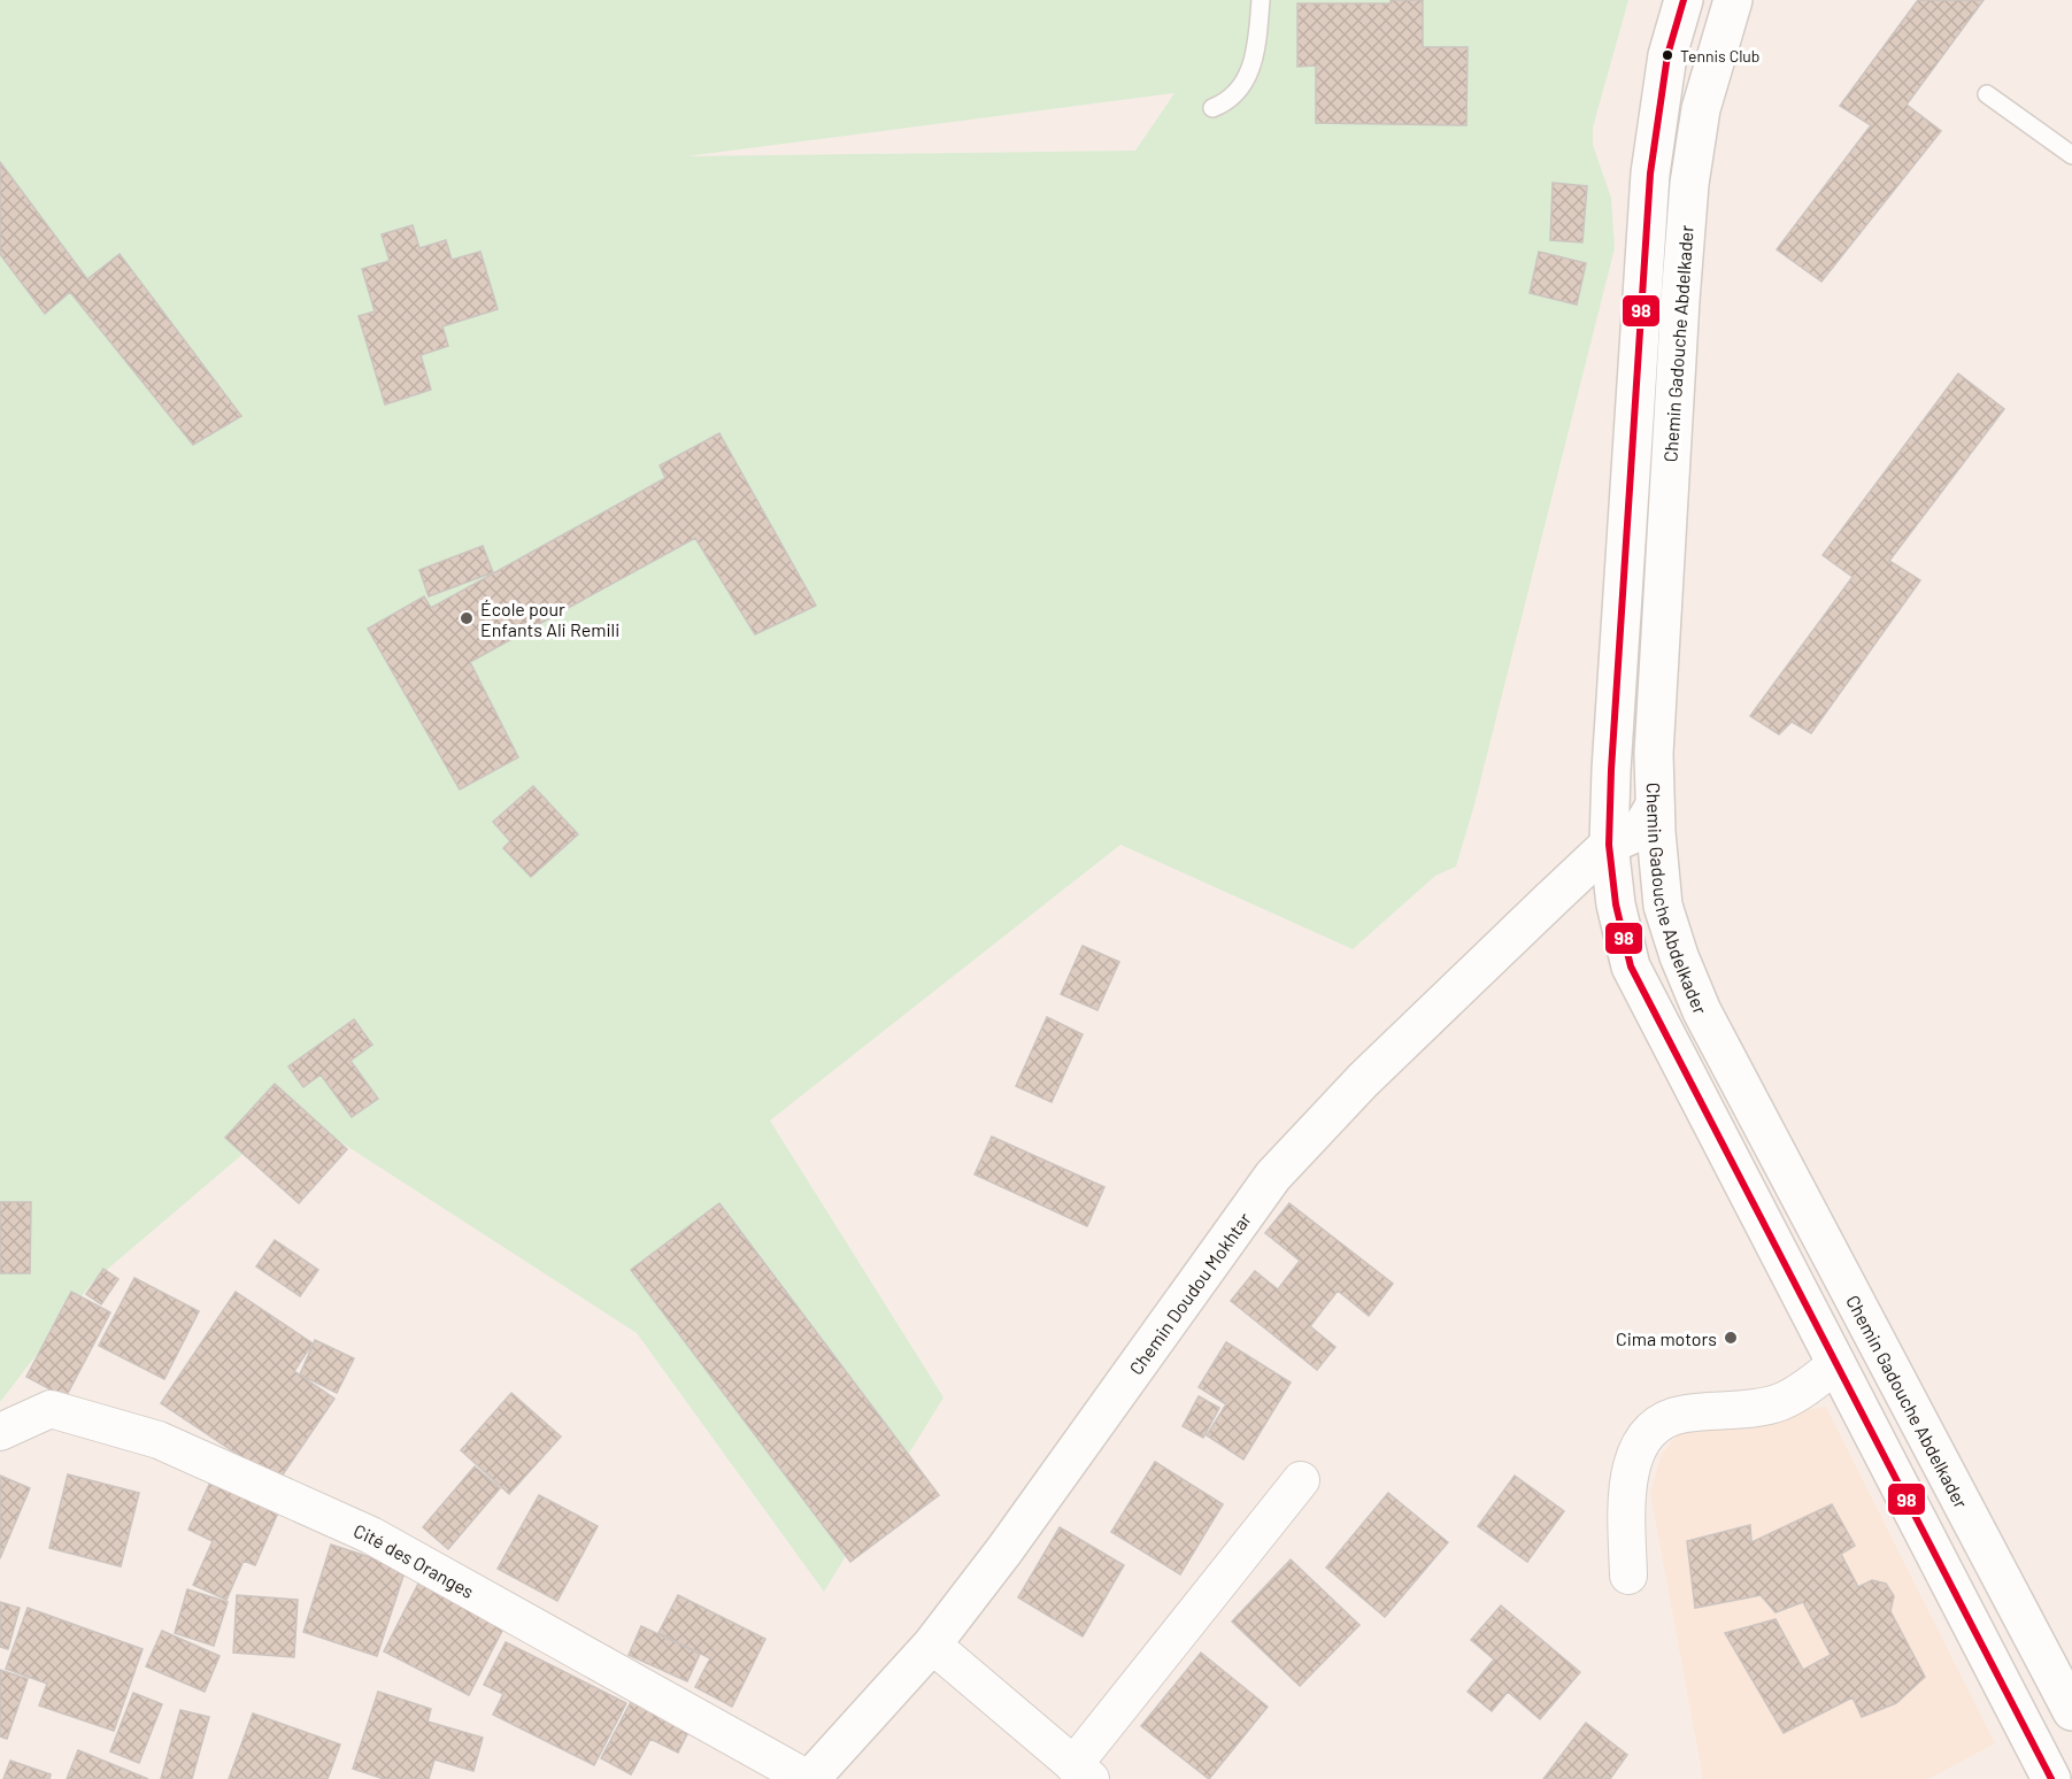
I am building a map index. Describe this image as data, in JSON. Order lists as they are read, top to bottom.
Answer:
{
  "streets": {
    "main road": ["Chemin Gadouche Abdelkader", "Chemin Doudou Mokhtar"],
    "street": ["Cité des Oranges"]
  },
  "crossings": [
    ["Chemin Gadouche Abdelkader", "Chemin Doudou Mokhtar"],
    ["Chemin Doudou Mokhtar", "Cité des Oranges"]
  ],
  "places": ["Tennis Club", "École pour Enfants Ali Remili", "Cima motors"],
  "lines": ["transit line 98"]
}
